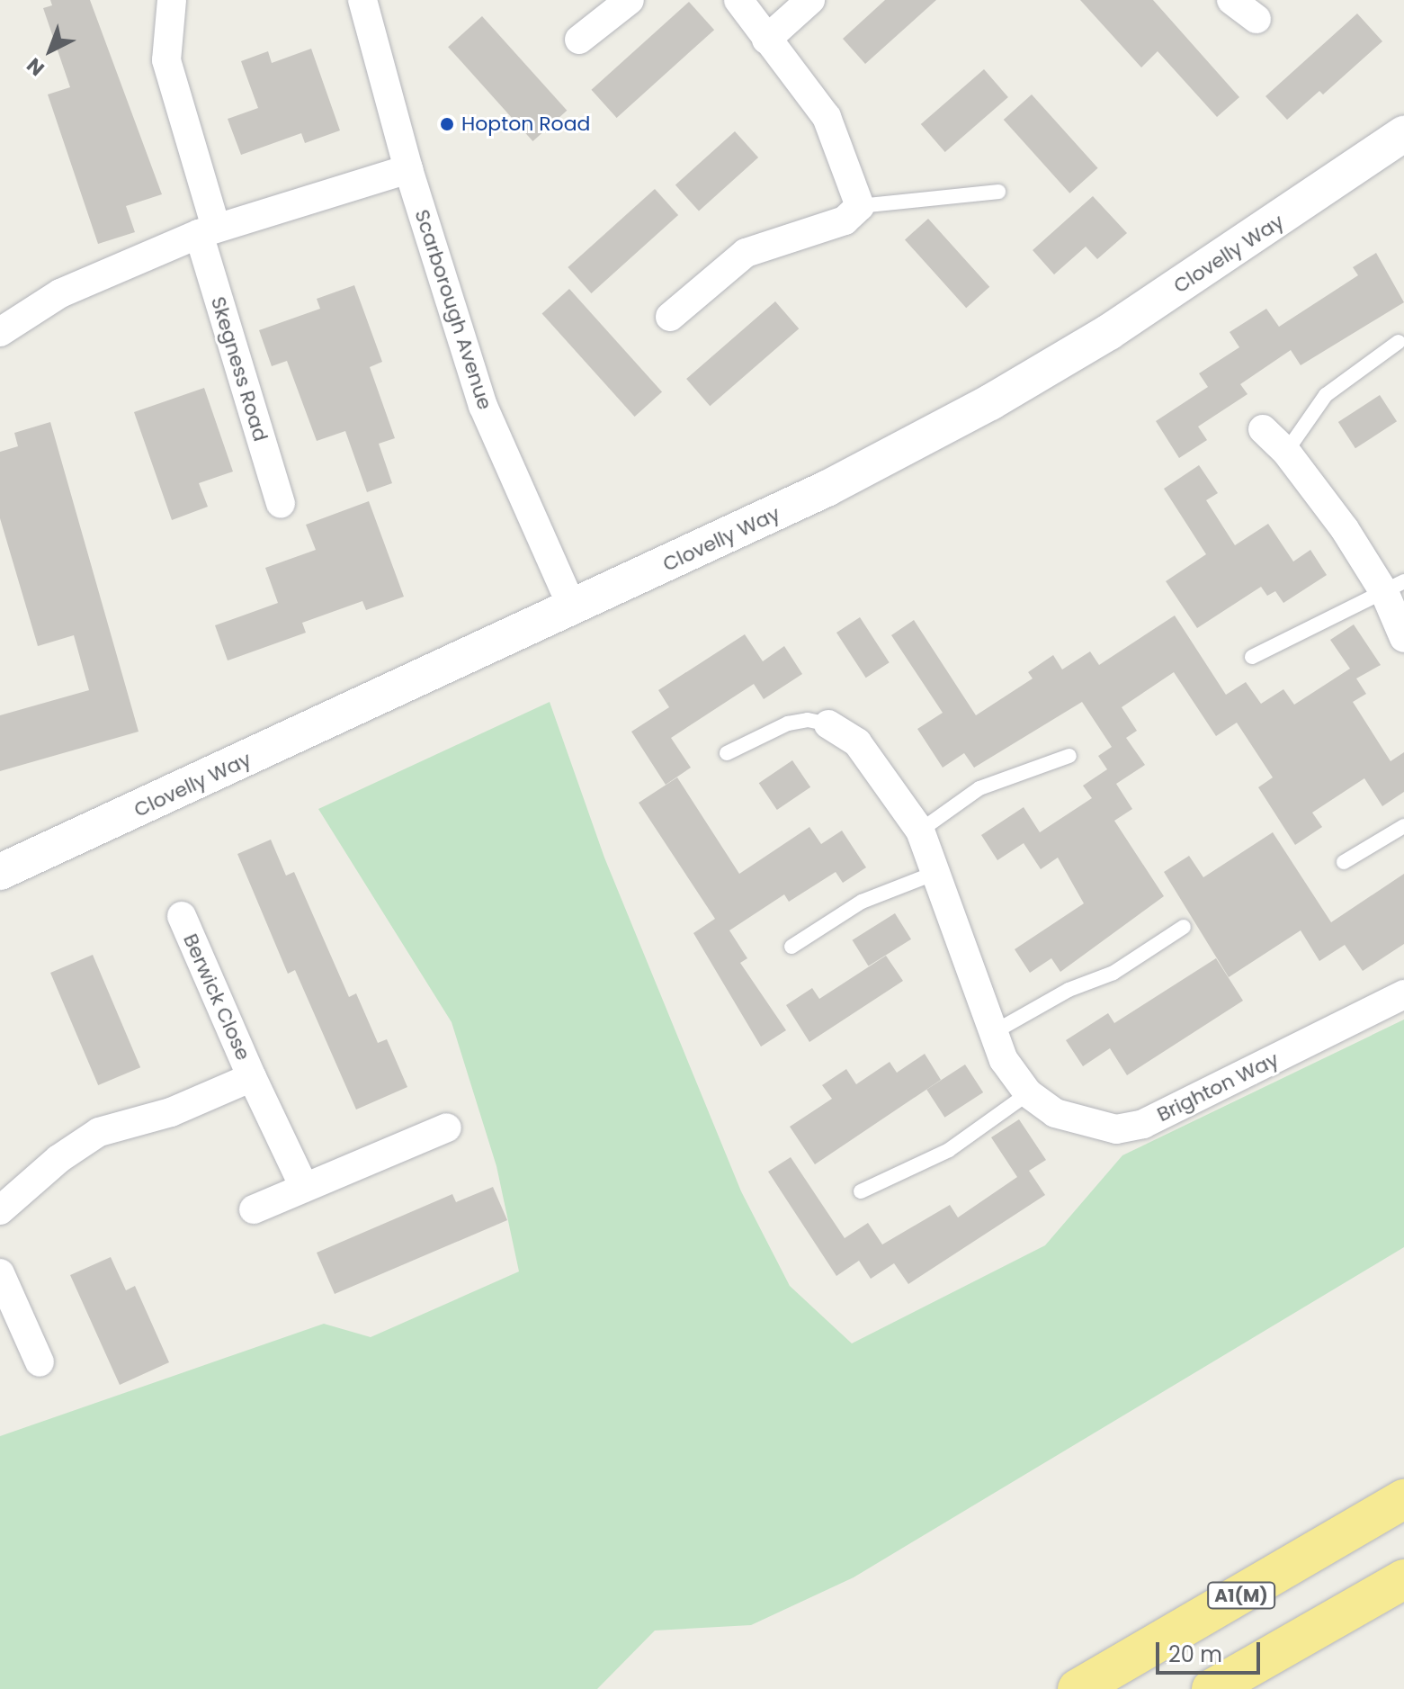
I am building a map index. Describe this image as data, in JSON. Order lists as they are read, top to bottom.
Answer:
{
  "streets": {
    "highway": ["A1(M)"],
    "street": [
      "Clovelly Way",
      "Scarborough Avenue",
      "Skegness Road",
      "Berwick Close",
      "Brighton Way"
    ]
  },
  "crossings": [
    ["Clovelly Way", "Scarborough Avenue"]
  ],
  "places": ["Hopton Road"],
  "scale_bar": "20 m",
  "north": "bottom left"
}
